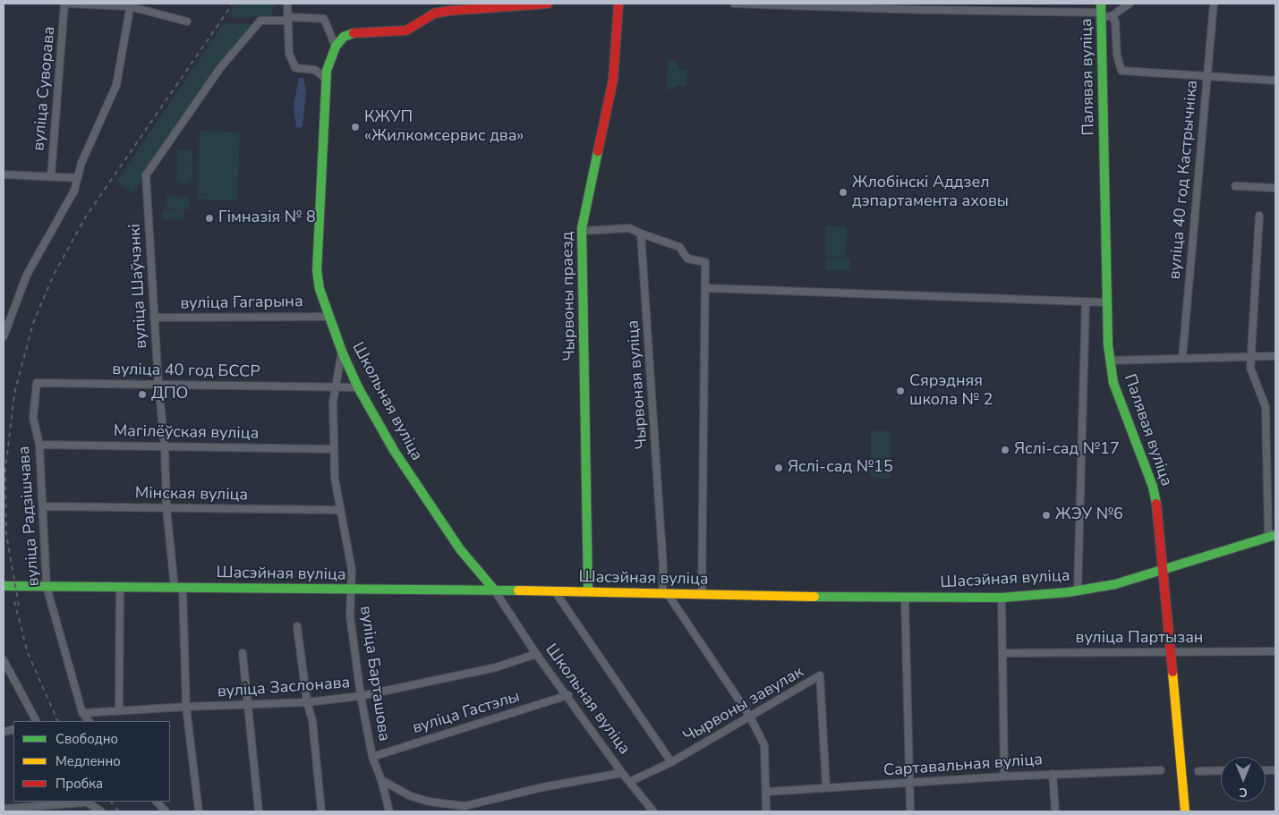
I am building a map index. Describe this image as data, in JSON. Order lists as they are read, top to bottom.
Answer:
{
  "streets": {
    "street": [
      "Палявая вуліца",
      "вуліца Суворава",
      "вуліца 40 год Кастрычніка",
      "вуліца Шаўчэнкі",
      "Чырвоны праезд",
      "вуліца Гагарына",
      "вуліца 40 год БССР",
      "Чырвоная вуліца",
      "Школьная вуліца",
      "Магілёўская вуліца",
      "Мінская вуліца",
      "вуліца Радзішчава",
      "Шасэйная вуліца",
      "вуліца Партызан",
      "вуліца Барташова",
      "вуліца Заслонава",
      "Чырвоны завулак",
      "вуліца Гастэлы",
      "Сартавальная вуліца"
    ]
  },
  "crossings": [
    ["Палявая вуліца", "Шасэйная вуліца"],
    ["Палявая вуліца", "вуліца Партызан"],
    ["вуліца Шаўчэнкі", "вуліца Гагарына"],
    ["вуліца Шаўчэнкі", "вуліца 40 год БССР"],
    ["вуліца Шаўчэнкі", "Магілёўская вуліца"],
    ["вуліца Шаўчэнкі", "Мінская вуліца"],
    ["вуліца Шаўчэнкі", "Шасэйная вуліца"],
    ["вуліца Шаўчэнкі", "вуліца Заслонава"],
    ["Чырвоны праезд", "Шасэйная вуліца"],
    ["вуліца Гагарына", "Школьная вуліца"],
    ["вуліца 40 год БССР", "Школьная вуліца"],
    ["вуліца 40 год БССР", "вуліца Радзішчава"],
    ["вуліца 40 год БССР", "вуліца Барташова"],
    ["Чырвоная вуліца", "Шасэйная вуліца"],
    ["Школьная вуліца", "Шасэйная вуліца"],
    ["Школьная вуліца", "вуліца Барташова"],
    ["Школьная вуліца", "вуліца Заслонава"],
    ["Школьная вуліца", "Чырвоны завулак"],
    ["Школьная вуліца", "вуліца Гастэлы"],
    ["Магілёўская вуліца", "вуліца Радзішчава"],
    ["Магілёўская вуліца", "вуліца Барташова"],
    ["Мінская вуліца", "вуліца Радзішчава"],
    ["Мінская вуліца", "вуліца Барташова"],
    ["вуліца Радзішчава", "Шасэйная вуліца"],
    ["вуліца Радзішчава", "вуліца Заслонава"],
    ["Шасэйная вуліца", "вуліца Барташова"],
    ["вуліца Барташова", "вуліца Заслонава"],
    ["вуліца Барташова", "вуліца Гастэлы"],
    ["Чырвоны завулак", "Сартавальная вуліца"]
  ],
  "places": [
    "КЖУП «Жилкомсервис два»",
    "Жлобінскі Аддзел дэпартамента аховы",
    "Гімназія № 8",
    "Сярэдняя школа № 2",
    "ДПО",
    "Яслі-сад №17",
    "Яслі-сад №15",
    "ЖЭУ №6"
  ],
  "legend": ["Свободно", "Медленно", "Пробка"],
  "north": "bottom"
}
